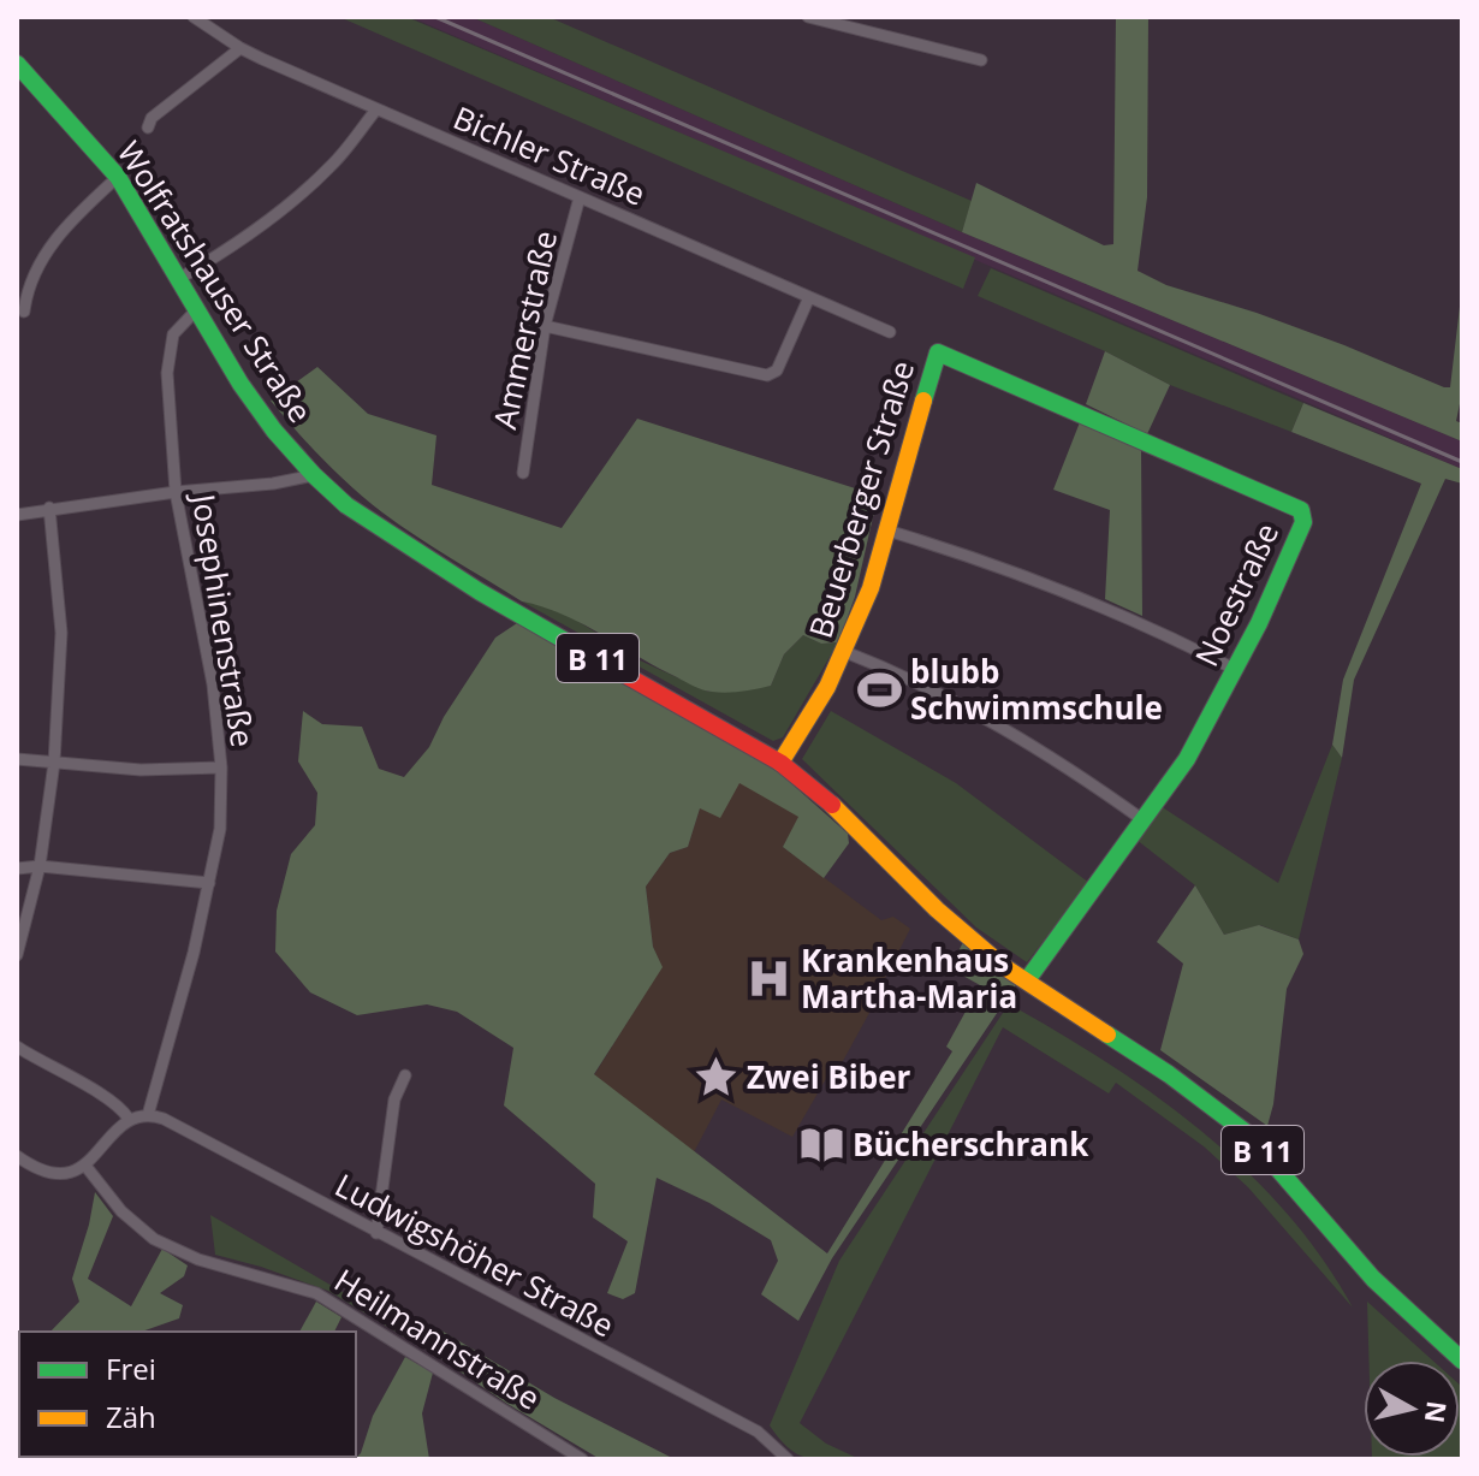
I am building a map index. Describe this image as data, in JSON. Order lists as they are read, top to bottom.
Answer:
{
  "streets": {
    "main road": [
      "Wolfratshauser Straße",
      "Beuerberger Straße",
      "Noestraße",
      "B 11"
    ],
    "street": [
      "Bichler Straße",
      "Ammerstraße",
      "Josephinenstraße",
      "Ludwigshöher Straße",
      "Heilmannstraße"
    ]
  },
  "crossings": [
    ["Bichler Straße", "Ammerstraße"],
    ["Wolfratshauser Straße", "Beuerberger Straße"],
    ["Wolfratshauser Straße", "Noestraße"],
    ["Wolfratshauser Straße", "Josephinenstraße"],
    ["Beuerberger Straße", "Noestraße"],
    ["Josephinenstraße", "Ludwigshöher Straße"]
  ],
  "places": {
    "sports": ["blubb Schwimmschule"],
    "hospital": ["Krankenhaus Martha-Maria"],
    "place": ["Zwei Biber"],
    "library": ["Bücherschrank"]
  },
  "legend": ["Frei", "Zäh"],
  "north": "right"
}
